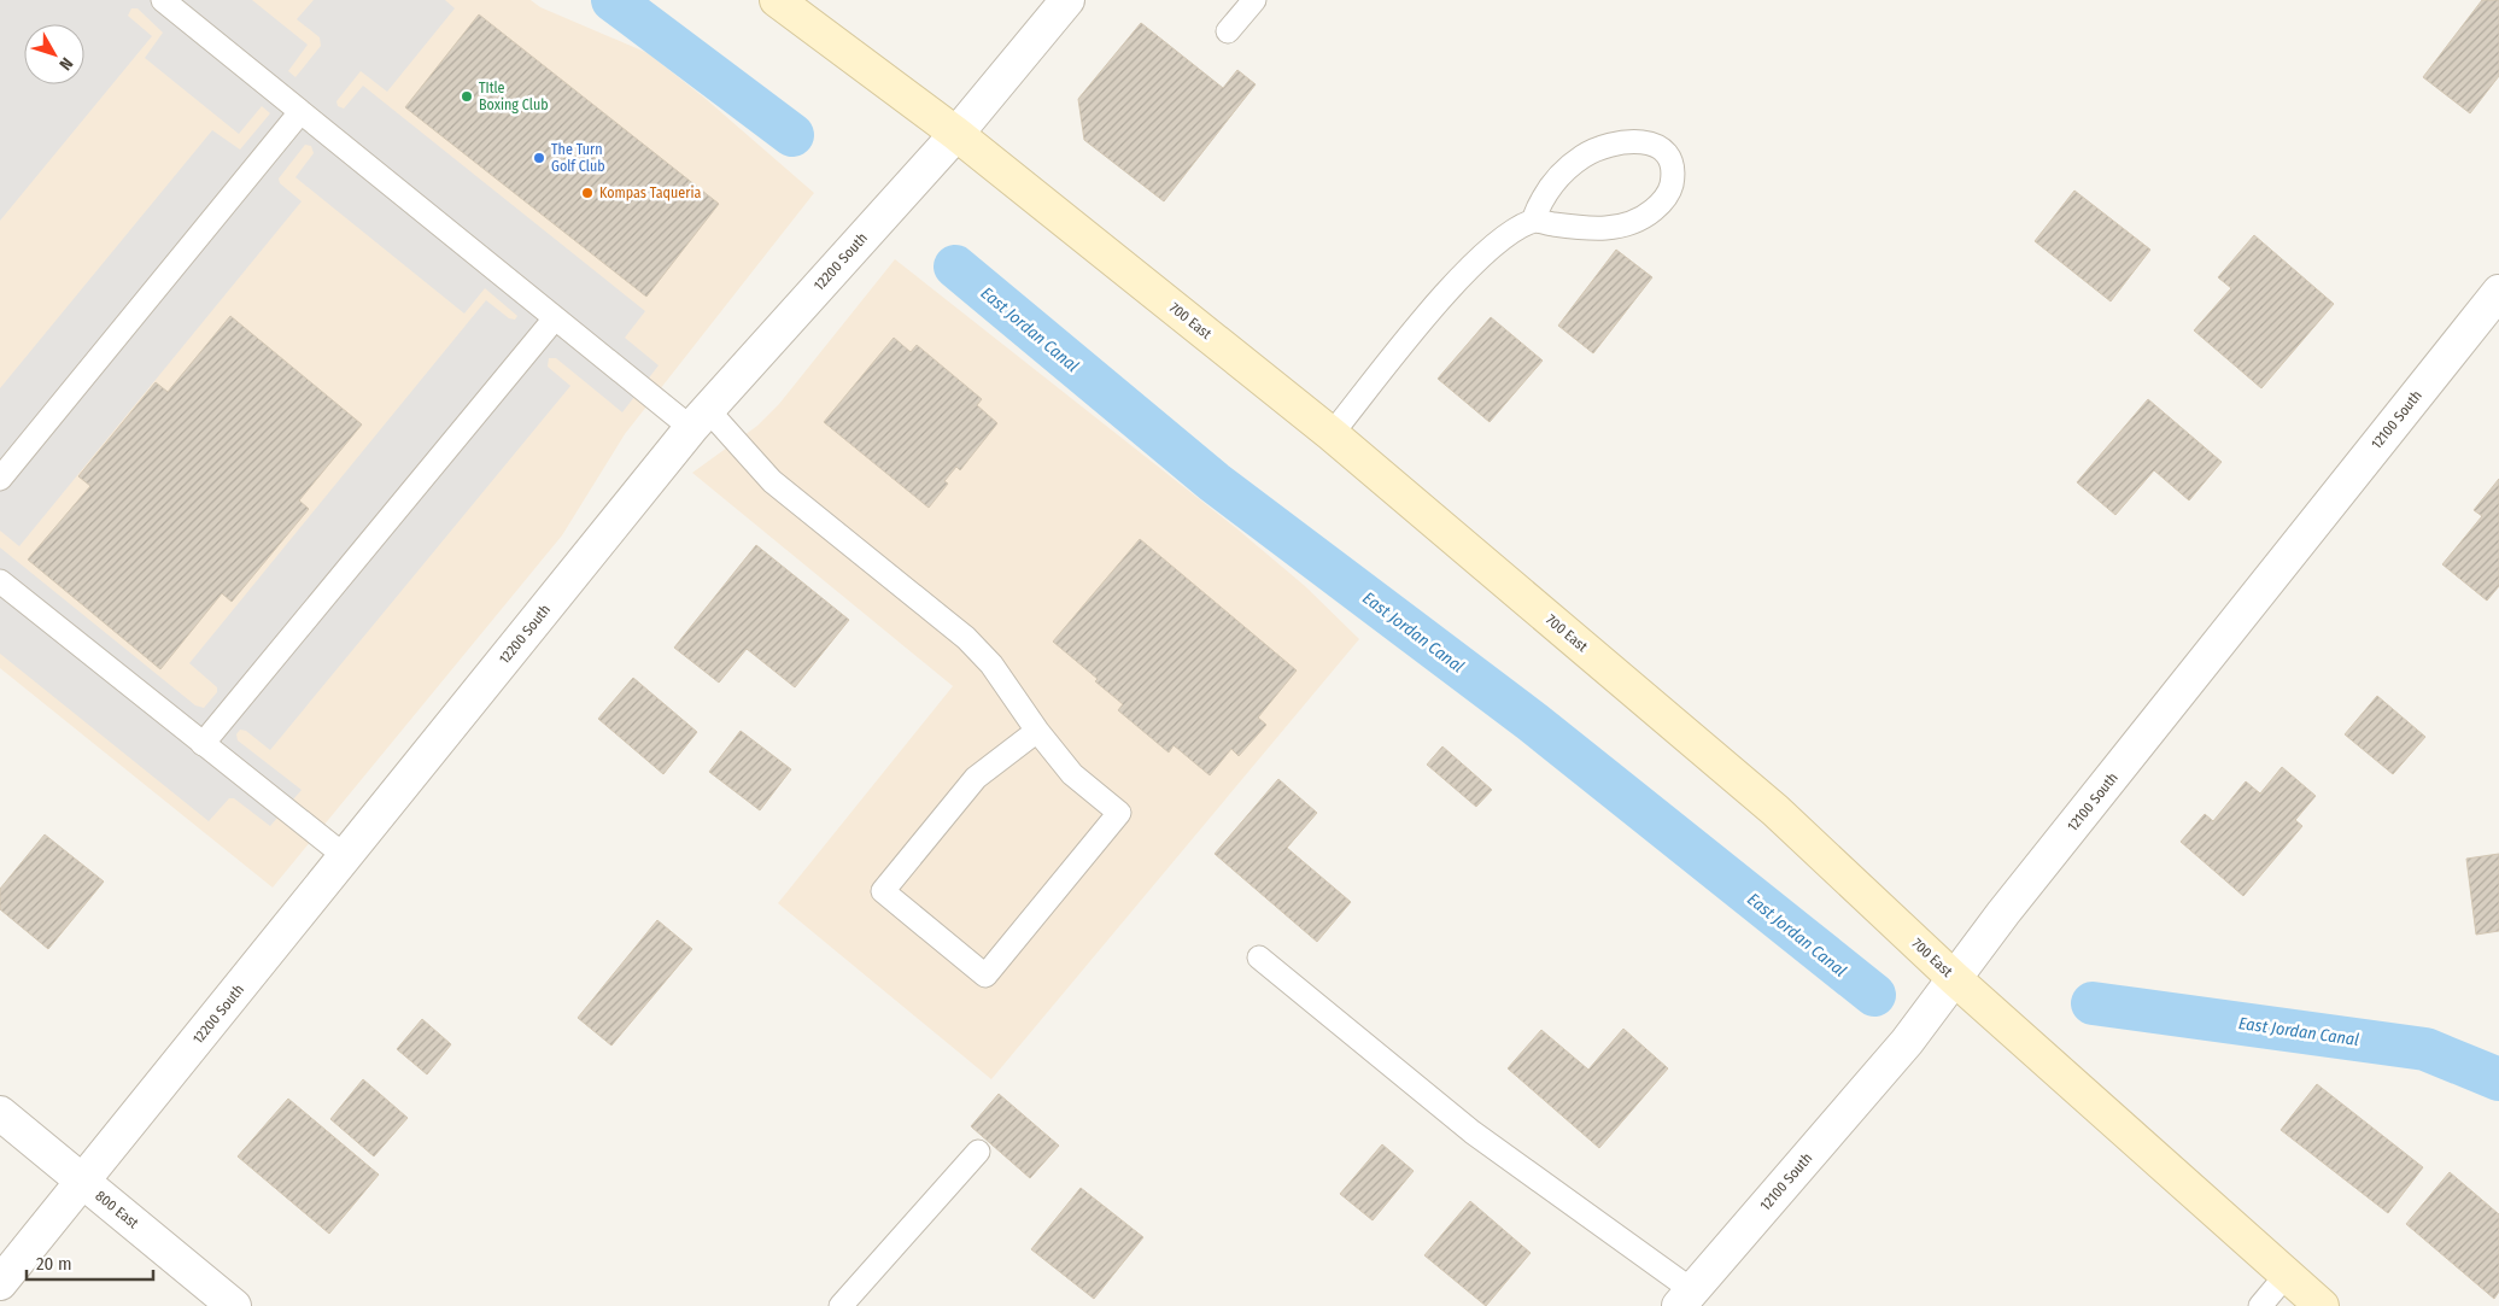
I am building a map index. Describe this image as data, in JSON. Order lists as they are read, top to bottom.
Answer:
{
  "streets": {
    "main road": ["700 East"],
    "street": ["12200 South", "12100 South", "800 East"]
  },
  "crossings": [
    ["12200 South", "700 East"],
    ["12200 South", "800 East"],
    ["700 East", "12100 South"]
  ],
  "water": ["East Jordan Canal"],
  "places": ["TItle Boxing Club", "The Turn Golf Club", "Kompas Taqueria"],
  "scale_bar": "20 m",
  "north": "bottom right"
}
